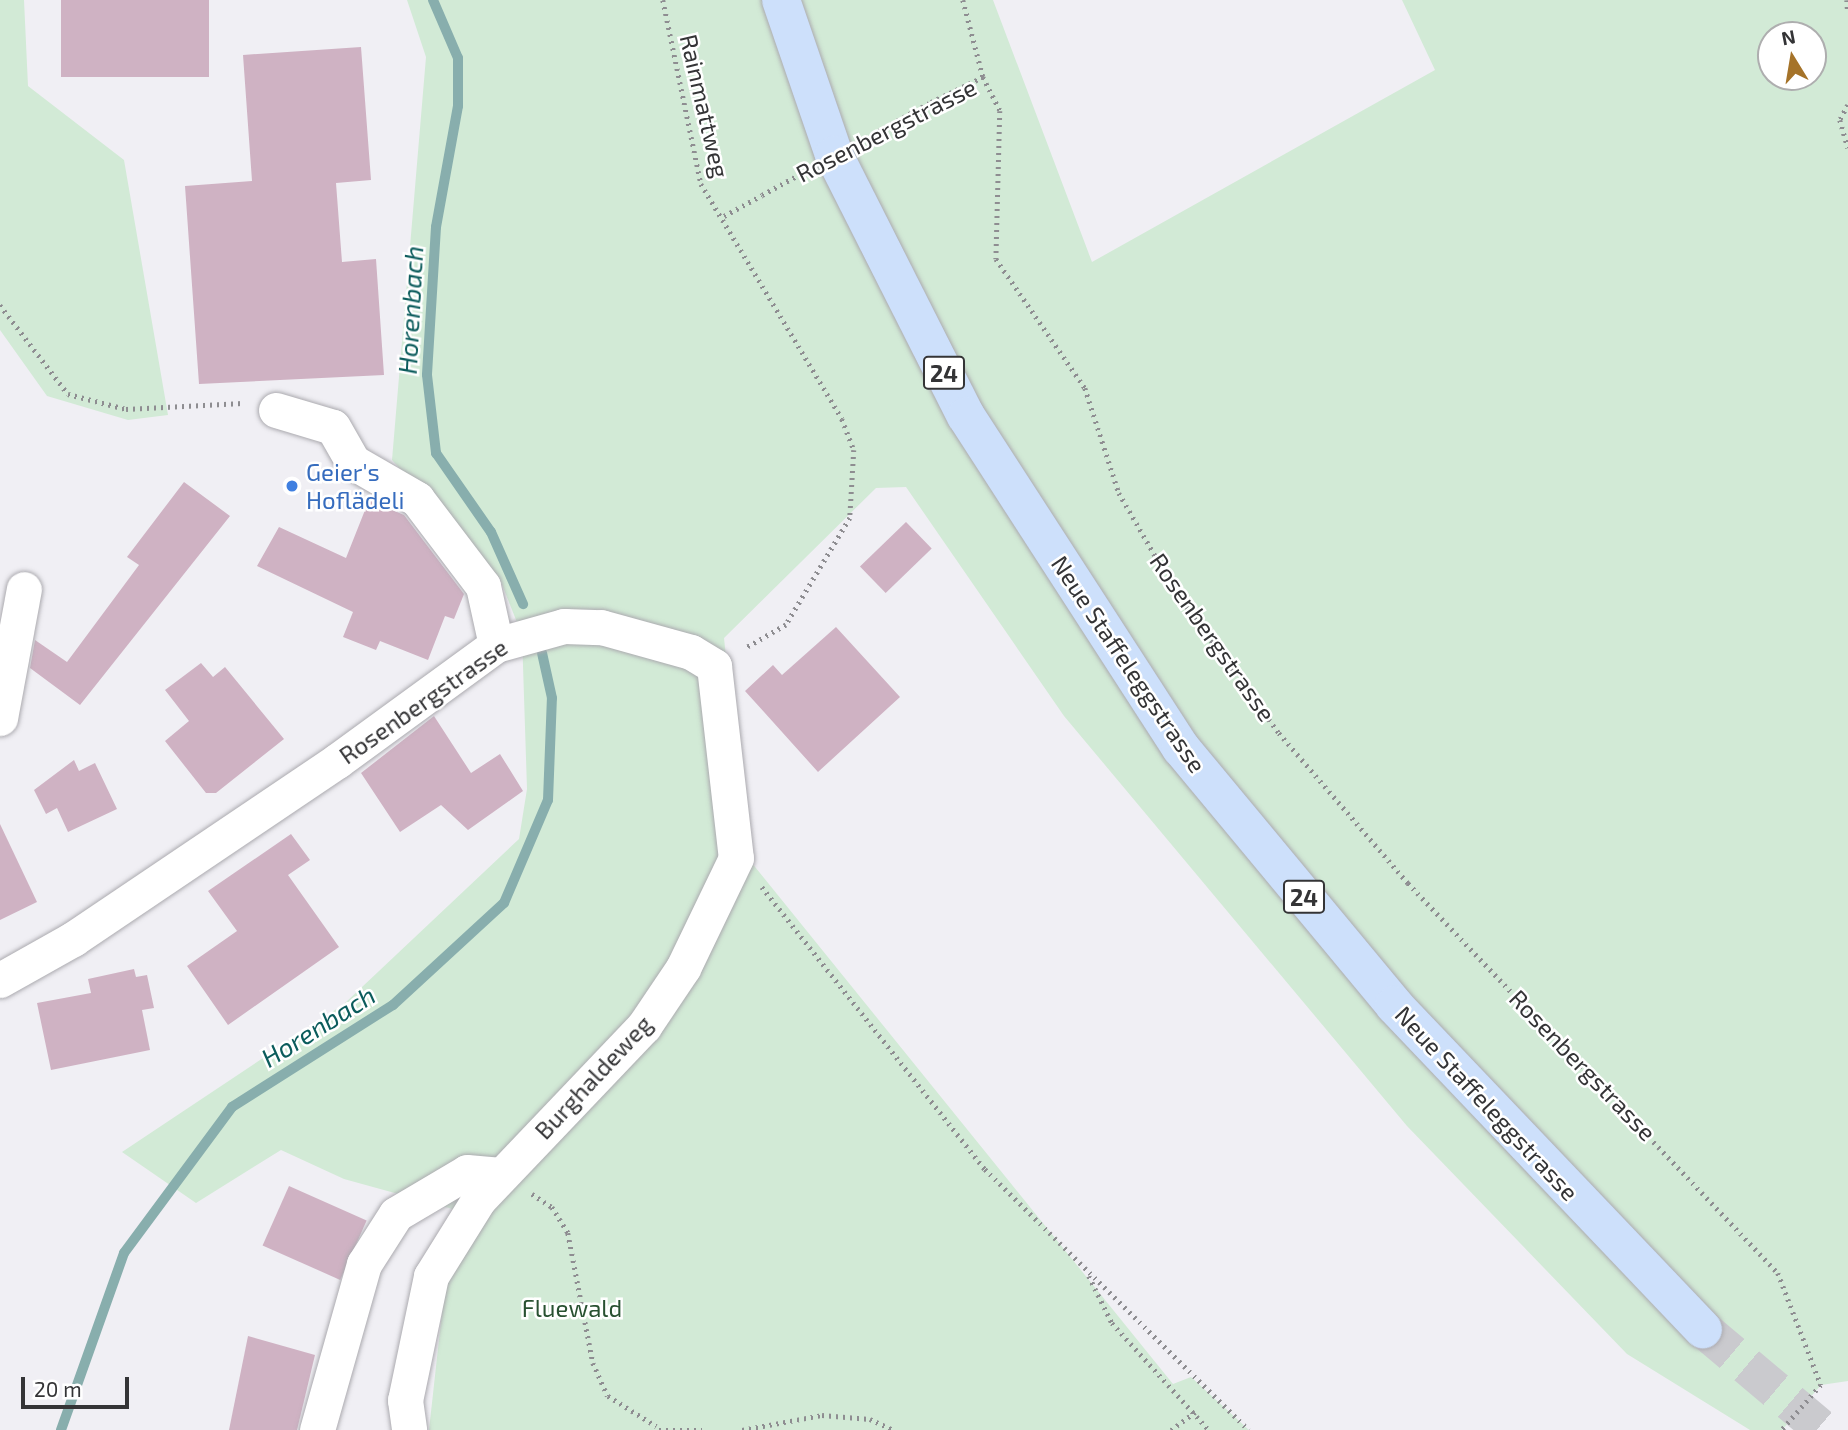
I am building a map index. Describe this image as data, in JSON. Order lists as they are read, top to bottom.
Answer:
{
  "streets": {
    "main road": ["24", "Neue Staffeleggstrasse"],
    "street": ["Rosenbergstrasse", "Burghaldeweg"],
    "path": ["Rainmattweg"]
  },
  "crossings": [
    ["Rainmattweg", "Rosenbergstrasse"]
  ],
  "water": ["Horenbach"],
  "parks": ["Fluewald"],
  "places": ["Geier's Hoflädeli"],
  "scale_bar": "20 m",
  "north": "top"
}
